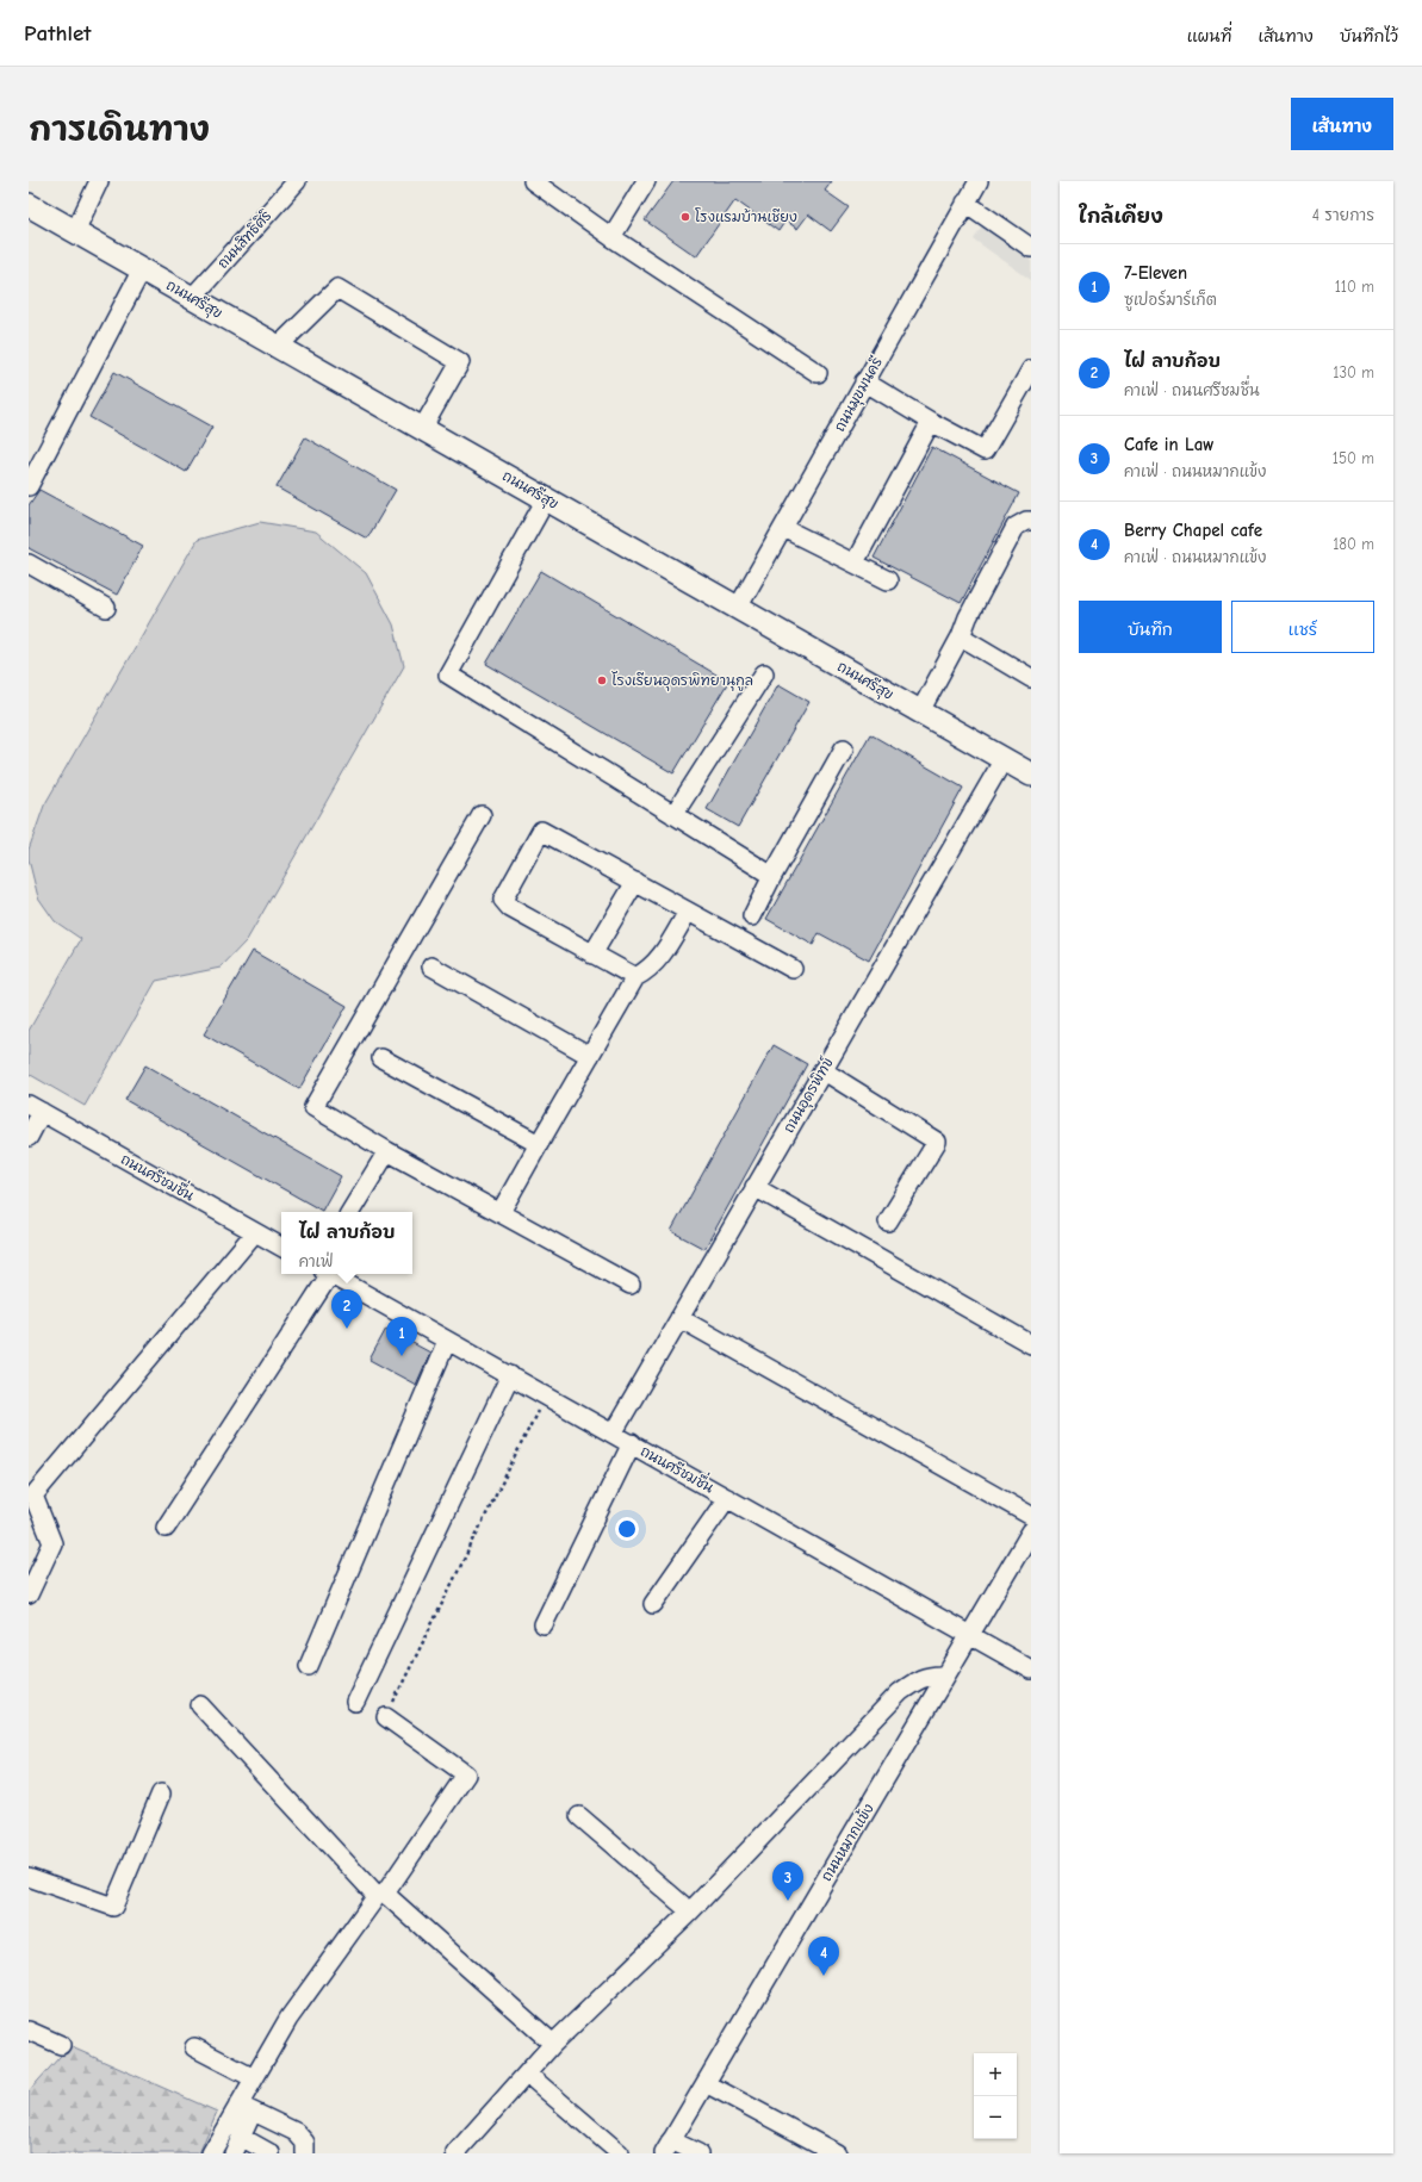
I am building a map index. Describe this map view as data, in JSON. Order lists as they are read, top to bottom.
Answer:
{
  "streets": {
    "main road": ["ถนนศรีสุข"],
    "street": [
      "ถนนสิทธิศิริ",
      "ถนนมุขมนครี",
      "ถนนอุดรพิทข์",
      "ถนนศรีชมชื่น",
      "ถนนหมากแข้ง"
    ]
  },
  "crossings": [
    ["ถนนสิทธิศิริ", "ถนนศรีสุข"],
    ["ถนนศรีสุข", "ถนนมุขมนครี"],
    ["ถนนศรีสุข", "ถนนอุดรพิทข์"],
    ["ถนนอุดรพิทข์", "ถนนศรีชมชื่น"],
    ["ถนนศรีชมชื่น", "ถนนหมากแข้ง"]
  ],
  "places": ["โรงแรมบ้านเชียง", "โรงเรียนอุดรพิทยานุกูล"],
  "page": {
    "header": "Pathlet",
    "nav": ["แผนที่", "เส้นทาง", "บันทึกไว้"],
    "title": "การเดินทาง",
    "buttons": [
      "เส้นทาง",
      ["บันทึก", "แชร์"]
    ],
    "heading": ["ใกล้เคียง", "4 รายการ"],
    "list": [
      {
        "mark": "1",
        "name": "7-Eleven",
        "note": "ซูเปอร์มาร์เก็ต",
        "value": "110 m"
      },
      {
        "mark": "2",
        "name": "ไฝ ลาบก้อบ",
        "note": "คาเฟ่ · ถนนศรีชมชื่น",
        "value": "130 m"
      },
      {
        "mark": "3",
        "name": "Cafe in Law",
        "note": "คาเฟ่ · ถนนหมากแข้ง",
        "value": "150 m"
      },
      {
        "mark": "4",
        "name": "Berry Chapel cafe",
        "note": "คาเฟ่ · ถนนหมากแข้ง",
        "value": "180 m"
      }
    ],
    "popup": ["ไฝ ลาบก้อบ", "คาเฟ่"],
    "pins": [
      "2",
      "1",
      "3",
      "4"
    ],
    "map_buttons": ["+", "−"]
  }
}
